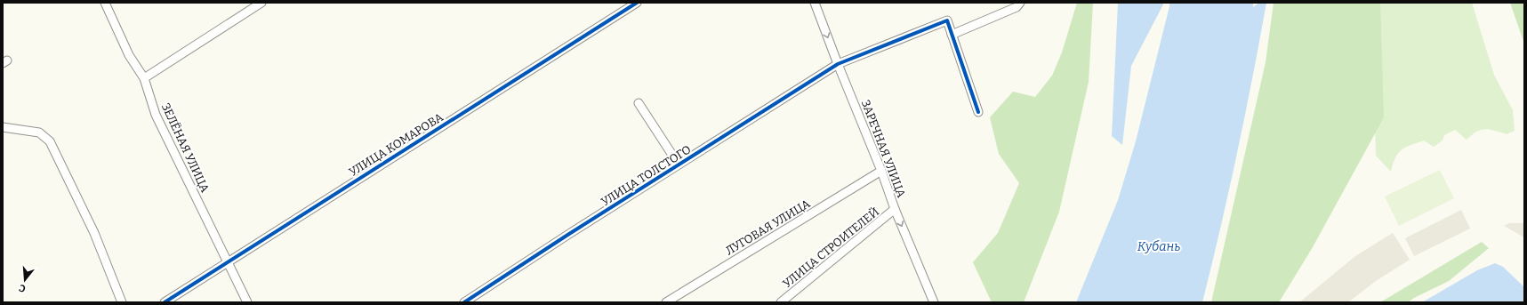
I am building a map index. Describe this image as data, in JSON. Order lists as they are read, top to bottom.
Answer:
{
  "streets": {
    "street": [
      "УЛИЦА КОМАРОВА",
      "ЗЕЛЁНАЯ УЛИЦА",
      "ЗАРЕЧНАЯ УЛИЦА",
      "УЛИЦА ТОЛСТОГО",
      "ЛУГОВАЯ УЛИЦА",
      "УЛИЦА СТРОИТЕЛЕЙ"
    ]
  },
  "crossings": [
    ["УЛИЦА КОМАРОВА", "ЗЕЛЁНАЯ УЛИЦА"],
    ["ЗАРЕЧНАЯ УЛИЦА", "УЛИЦА ТОЛСТОГО"],
    ["ЗАРЕЧНАЯ УЛИЦА", "ЛУГОВАЯ УЛИЦА"],
    ["ЗАРЕЧНАЯ УЛИЦА", "УЛИЦА СТРОИТЕЛЕЙ"]
  ],
  "one_way": ["ЗАРЕЧНАЯ УЛИЦА"],
  "water": ["Кубань"],
  "north": "bottom"
}
